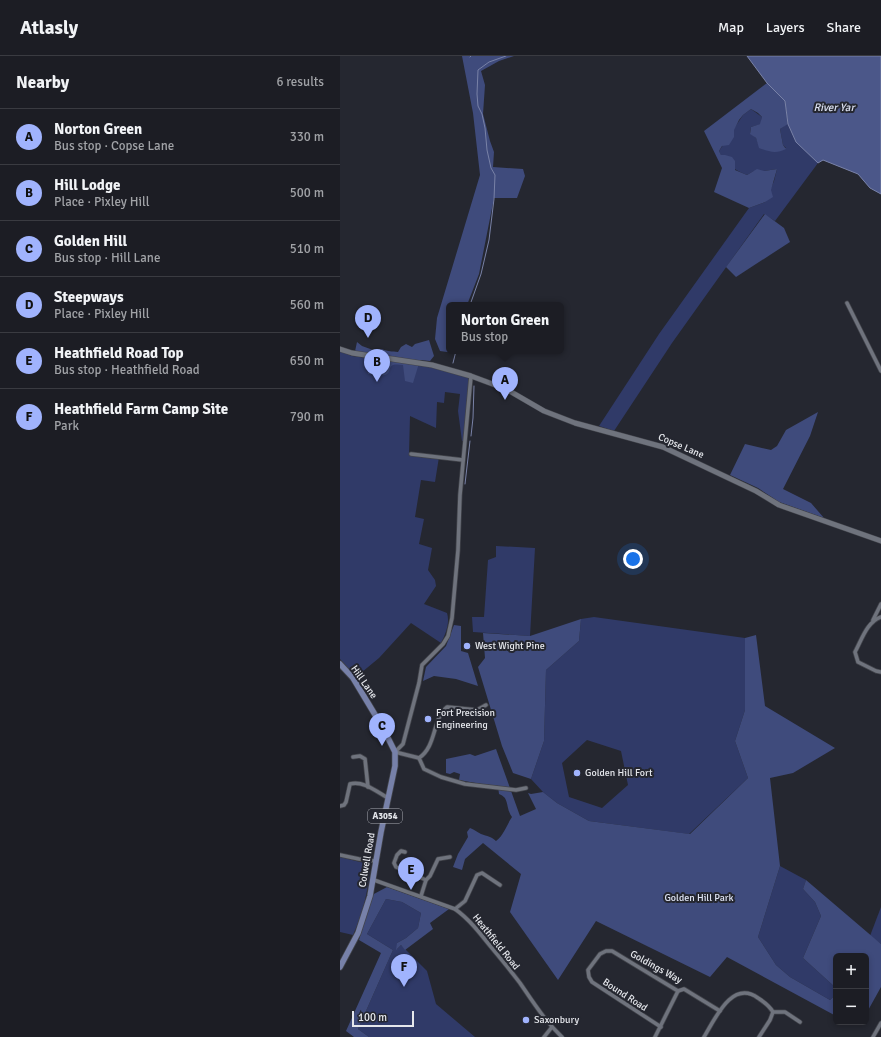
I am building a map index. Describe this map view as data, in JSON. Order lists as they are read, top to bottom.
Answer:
{
  "streets": {
    "main road": ["Hill Lane", "A3054", "Colwell Road"],
    "street": [
      "Copse Lane",
      "Heathfield Road",
      "Goldings Way",
      "Bound Road"
    ]
  },
  "crossings": [
    ["Hill Lane", "Colwell Road"],
    ["Colwell Road", "Heathfield Road"],
    ["Goldings Way", "Bound Road"]
  ],
  "water": ["River Yar"],
  "parks": ["Golden Hill Park"],
  "places": [
    "West Wight Pine",
    "Fort Precision Engineering",
    "Golden Hill Fort",
    "Saxonbury"
  ],
  "scale_bar": "100 m",
  "page": {
    "header": "Atlasly",
    "nav": ["Map", "Layers", "Share"],
    "heading": ["Nearby", "6 results"],
    "list": [
      {
        "mark": "A",
        "name": "Norton Green",
        "note": "Bus stop · Copse Lane",
        "value": "330 m"
      },
      {
        "mark": "B",
        "name": "Hill Lodge",
        "note": "Place · Pixley Hill",
        "value": "500 m"
      },
      {
        "mark": "C",
        "name": "Golden Hill",
        "note": "Bus stop · Hill Lane",
        "value": "510 m"
      },
      {
        "mark": "D",
        "name": "Steepways",
        "note": "Place · Pixley Hill",
        "value": "560 m"
      },
      {
        "mark": "E",
        "name": "Heathfield Road Top",
        "note": "Bus stop · Heathfield Road",
        "value": "650 m"
      },
      {
        "mark": "F",
        "name": "Heathfield Farm Camp Site",
        "note": "Park",
        "value": "790 m"
      }
    ],
    "popup": ["Norton Green", "Bus stop"],
    "pins": [
      "D",
      "B",
      "A",
      "C",
      "E",
      "F"
    ],
    "map_buttons": ["+", "−"],
    "scale": "100 m"
  }
}
